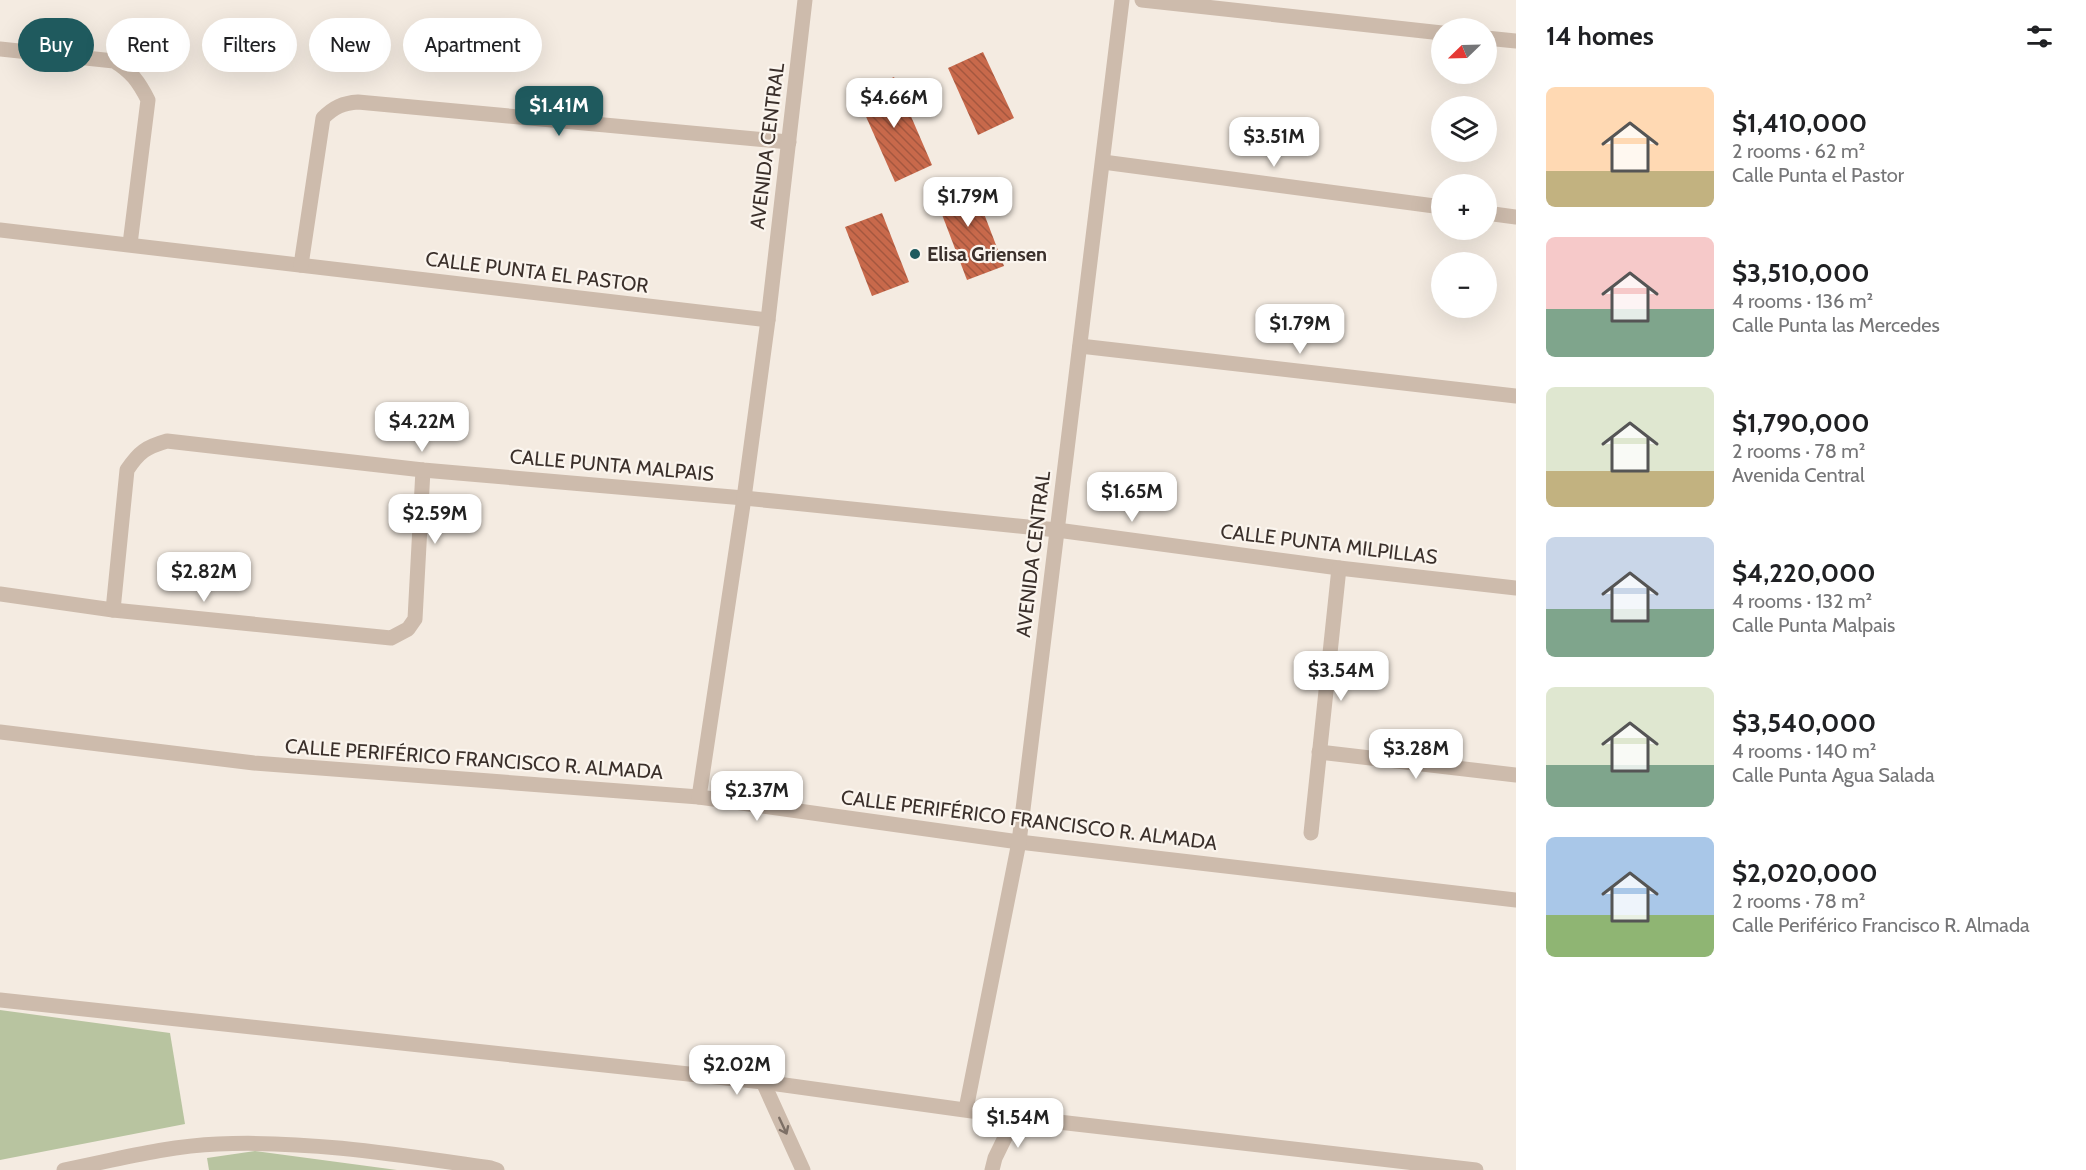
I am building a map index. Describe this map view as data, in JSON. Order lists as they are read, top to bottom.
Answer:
{
  "streets": {
    "street": [
      "AVENIDA CENTRAL",
      "CALLE PUNTA EL PASTOR",
      "CALLE PUNTA MALPAIS",
      "CALLE PUNTA MILPILLAS",
      "CALLE PERIFÉRICO FRANCISCO R. ALMADA"
    ]
  },
  "crossings": [
    ["AVENIDA CENTRAL", "CALLE PUNTA EL PASTOR"],
    ["AVENIDA CENTRAL", "CALLE PUNTA MALPAIS"],
    ["AVENIDA CENTRAL", "CALLE PUNTA MILPILLAS"],
    ["AVENIDA CENTRAL", "CALLE PERIFÉRICO FRANCISCO R. ALMADA"],
    ["CALLE PUNTA MALPAIS", "CALLE PUNTA MILPILLAS"]
  ],
  "places": ["Elisa Griensen"],
  "north": "bottom left",
  "page": {
    "heading": "14 homes",
    "map_buttons": ["+", "−"],
    "chip": [
      "Buy",
      "Rent",
      "Filters",
      "New",
      "Apartment"
    ],
    "list": [
      {
        "name": "$1,410,000",
        "note": "2 rooms · 62 m² · Calle Punta el Pastor"
      },
      {
        "name": "$3,510,000",
        "note": "4 rooms · 136 m² · Calle Punta las Mercedes"
      },
      {
        "name": "$1,790,000",
        "note": "2 rooms · 78 m² · Avenida Central"
      },
      {
        "name": "$4,220,000",
        "note": "4 rooms · 132 m² · Calle Punta Malpais"
      },
      {
        "name": "$3,540,000",
        "note": "4 rooms · 140 m² · Calle Punta Agua Salada"
      },
      {
        "name": "$2,020,000",
        "note": "2 rooms · 78 m² · Calle Periférico Francisco R. Almada"
      }
    ],
    "price": [
      "$4.66M",
      "$1.41M",
      "$3.51M",
      "$1.79M",
      "$1.79M",
      "$4.22M",
      "$1.65M",
      "$2.59M",
      "$2.82M",
      "$3.54M",
      "$3.28M",
      "$2.37M",
      "$2.02M",
      "$1.54M"
    ]
  }
}
